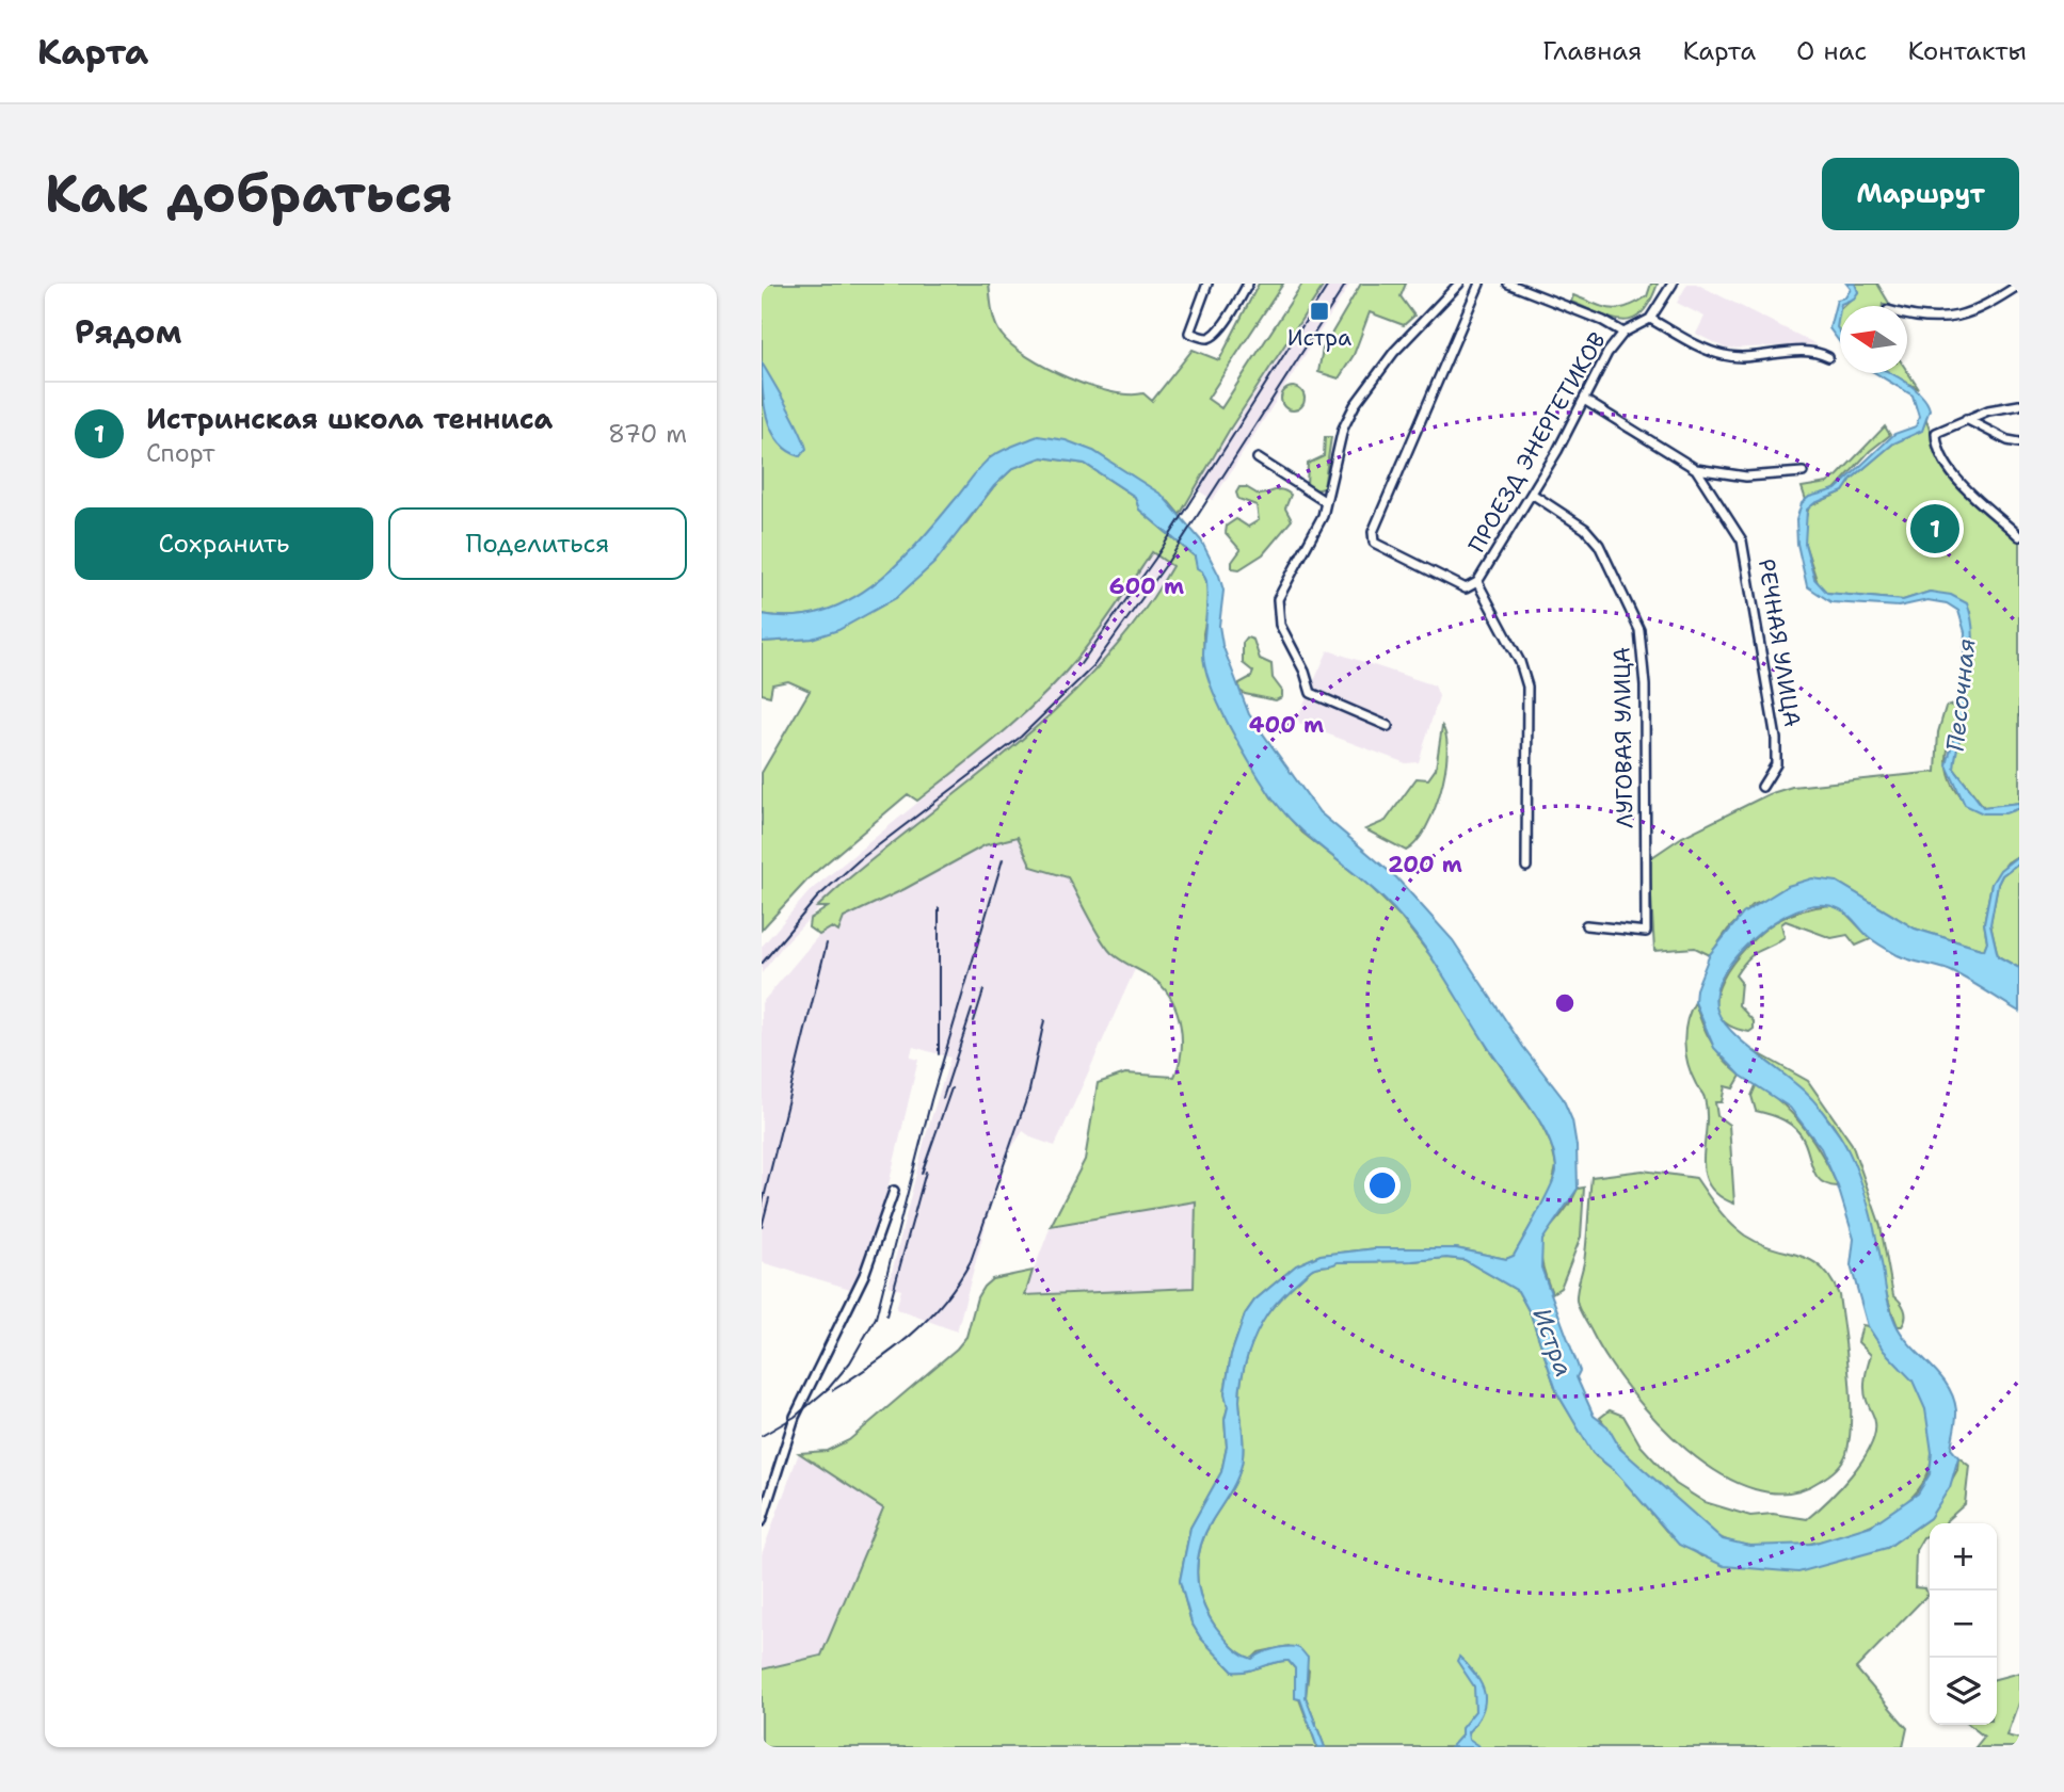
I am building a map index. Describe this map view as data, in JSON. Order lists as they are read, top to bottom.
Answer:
{
  "streets": {
    "street": ["ПРОЕЗД ЭНЕРГЕТИКОВ", "РЕЧНАЯ УЛИЦА", "ЛУГОВАЯ УЛИЦА"]
  },
  "crossings": [
    ["ПРОЕЗД ЭНЕРГЕТИКОВ", "РЕЧНАЯ УЛИЦА"],
    ["ПРОЕЗД ЭНЕРГЕТИКОВ", "ЛУГОВАЯ УЛИЦА"]
  ],
  "water": ["Песочная", "Истра"],
  "places": {
    "transit": ["Истра"]
  },
  "north": "left",
  "page": {
    "header": "Карта",
    "nav": [
      "Главная",
      "Карта",
      "О нас",
      "Контакты"
    ],
    "buttons": [
      "Маршрут",
      ["Сохранить", "Поделиться"]
    ],
    "title": "Как добраться",
    "heading": "Рядом",
    "list": [
      {
        "mark": "1",
        "name": "Истринская школа тенниса",
        "note": "Спорт",
        "value": "870 m"
      }
    ],
    "pins": "1",
    "map_buttons": ["+", "−"]
  },
  "rings": ["600 m", "400 m", "200 m"]
}
